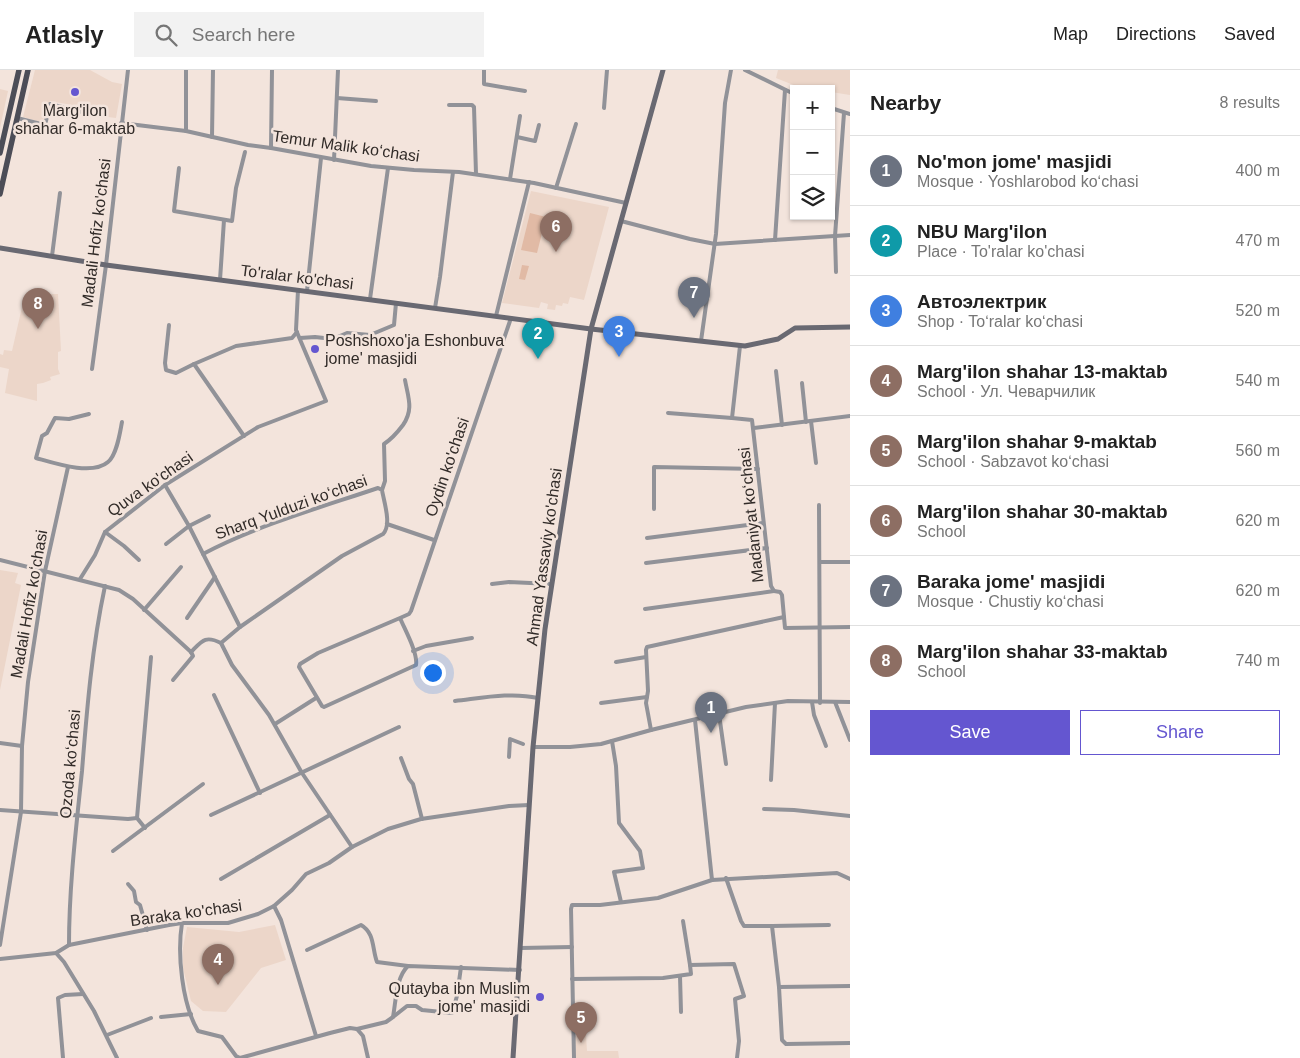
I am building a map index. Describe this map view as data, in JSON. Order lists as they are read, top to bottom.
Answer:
{
  "streets": {
    "main road": ["To'ralar ko'chasi", "Ahmad Yassaviy ko'chasi"],
    "street": [
      "Temur Malik koʻchasi",
      "Madali Hofiz ko'chasi",
      "Oydin ko'chasi",
      "Quva ko'chasi",
      "Sharq Yulduzi koʻchasi",
      "Madaniyat koʻchasi",
      "Madali Hofiz koʻchasi",
      "Ozoda koʻchasi",
      "Baraka ko'chasi"
    ]
  },
  "crossings": [
    ["Temur Malik koʻchasi", "Madali Hofiz ko'chasi"],
    ["Temur Malik koʻchasi", "Ahmad Yassaviy ko'chasi"],
    ["Madali Hofiz ko'chasi", "To'ralar ko'chasi"],
    ["To'ralar ko'chasi", "Oydin ko'chasi"],
    ["To'ralar ko'chasi", "Ahmad Yassaviy ko'chasi"],
    ["Quva ko'chasi", "Sharq Yulduzi koʻchasi"],
    ["Ahmad Yassaviy ko'chasi", "Baraka ko'chasi"],
    ["Ozoda koʻchasi", "Baraka ko'chasi"]
  ],
  "places": ["Marg'ilon shahar 6-maktab", "Poshshoxo'ja Eshonbuva jome' masjidi", "Qutayba ibn Muslim jome' masjidi"],
  "page": {
    "header": "Atlasly",
    "search": "Search here",
    "nav": ["Map", "Directions", "Saved"],
    "heading": ["Nearby", "8 results"],
    "map_buttons": ["+", "−"],
    "list": [
      {
        "mark": "1",
        "name": "No'mon jome' masjidi",
        "note": "Mosque · Yoshlarobod koʻchasi",
        "value": "400 m"
      },
      {
        "mark": "2",
        "name": "NBU Marg'ilon",
        "note": "Place · To'ralar ko'chasi",
        "value": "470 m"
      },
      {
        "mark": "3",
        "name": "Автоэлектрик",
        "note": "Shop · Toʻralar koʻchasi",
        "value": "520 m"
      },
      {
        "mark": "4",
        "name": "Marg'ilon shahar 13-maktab",
        "note": "School · Ул. Чеварчилик",
        "value": "540 m"
      },
      {
        "mark": "5",
        "name": "Marg'ilon shahar 9-maktab",
        "note": "School · Sabzavot koʻchasi",
        "value": "560 m"
      },
      {
        "mark": "6",
        "name": "Marg'ilon shahar 30-maktab",
        "note": "School",
        "value": "620 m"
      },
      {
        "mark": "7",
        "name": "Baraka jome' masjidi",
        "note": "Mosque · Chustiy koʻchasi",
        "value": "620 m"
      },
      {
        "mark": "8",
        "name": "Marg'ilon shahar 33-maktab",
        "note": "School",
        "value": "740 m"
      }
    ],
    "pins": [
      "6",
      "7",
      "8",
      "3",
      "2",
      "1",
      "4",
      "5"
    ],
    "buttons": ["Save", "Share"]
  }
}
